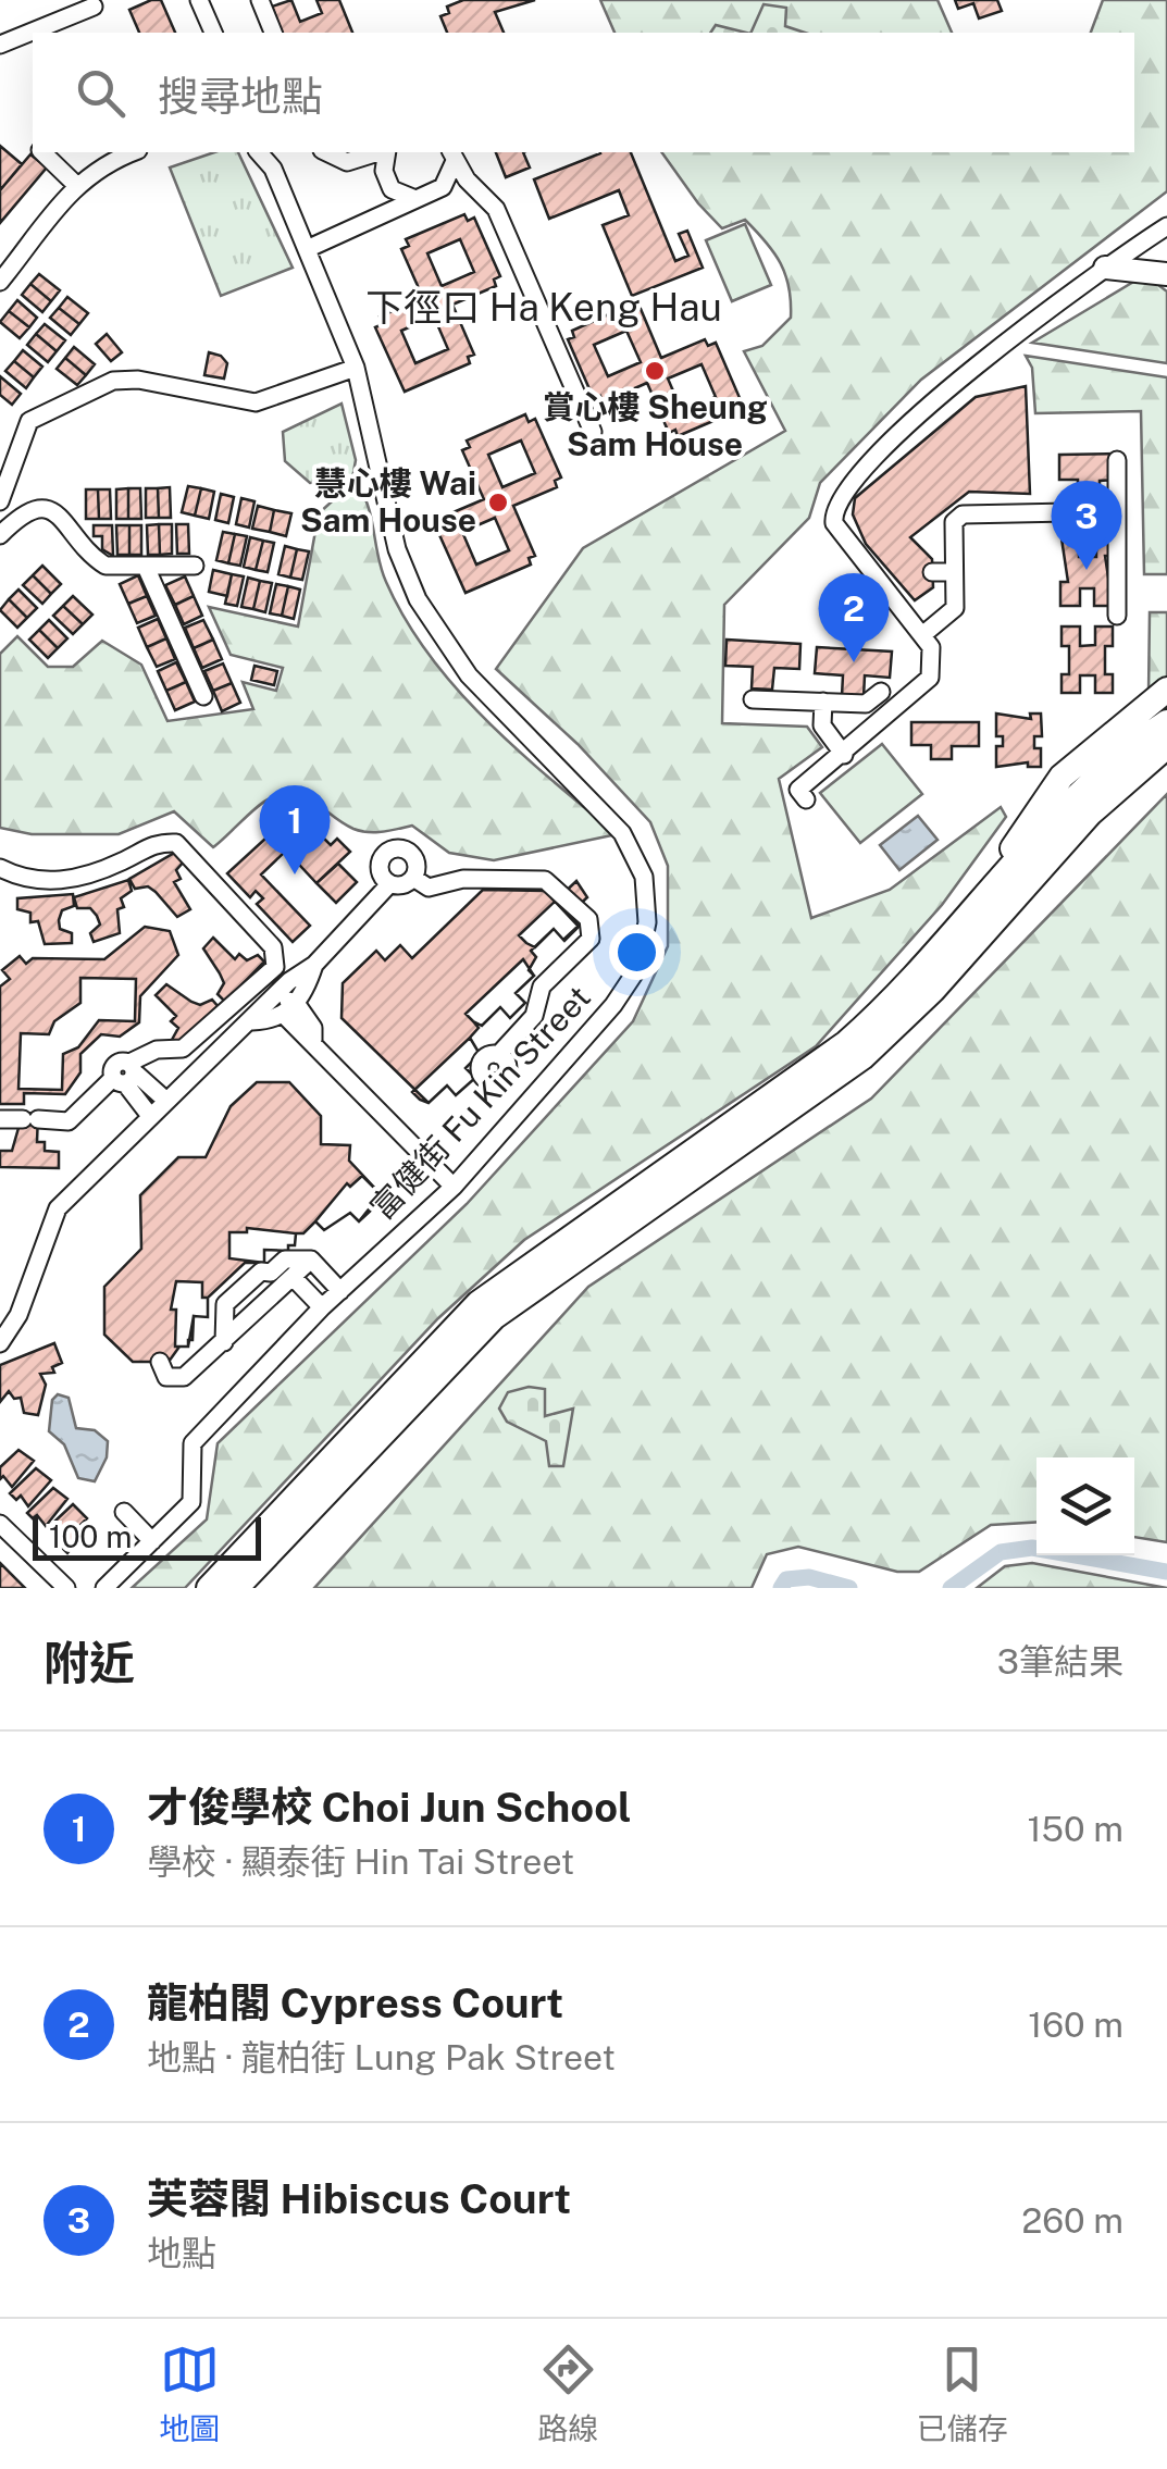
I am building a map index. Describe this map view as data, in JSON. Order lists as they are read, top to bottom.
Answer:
{
  "streets": {
    "street": ["富健街 Fu Kin Street"]
  },
  "districts": ["下徑口 Ha Keng Hau"],
  "places": ["賞心樓 Sheung Sam House", "慧心樓 Wai Sam House"],
  "scale_bar": "100 m",
  "page": {
    "search": "搜尋地點",
    "pins": ["3", "2", "1"],
    "scale": "100 m",
    "heading": ["附近", "3筆結果"],
    "list": [
      {
        "mark": "1",
        "name": "才俊學校 Choi Jun School",
        "note": "學校 · 顯泰街 Hin Tai Street",
        "value": "150 m"
      },
      {
        "mark": "2",
        "name": "龍柏閣 Cypress Court",
        "note": "地點 · 龍柏街 Lung Pak Street",
        "value": "160 m"
      },
      {
        "mark": "3",
        "name": "芙蓉閣 Hibiscus Court",
        "note": "地點",
        "value": "260 m"
      }
    ],
    "nav": ["地圖", "路線", "已儲存"]
  }
}
